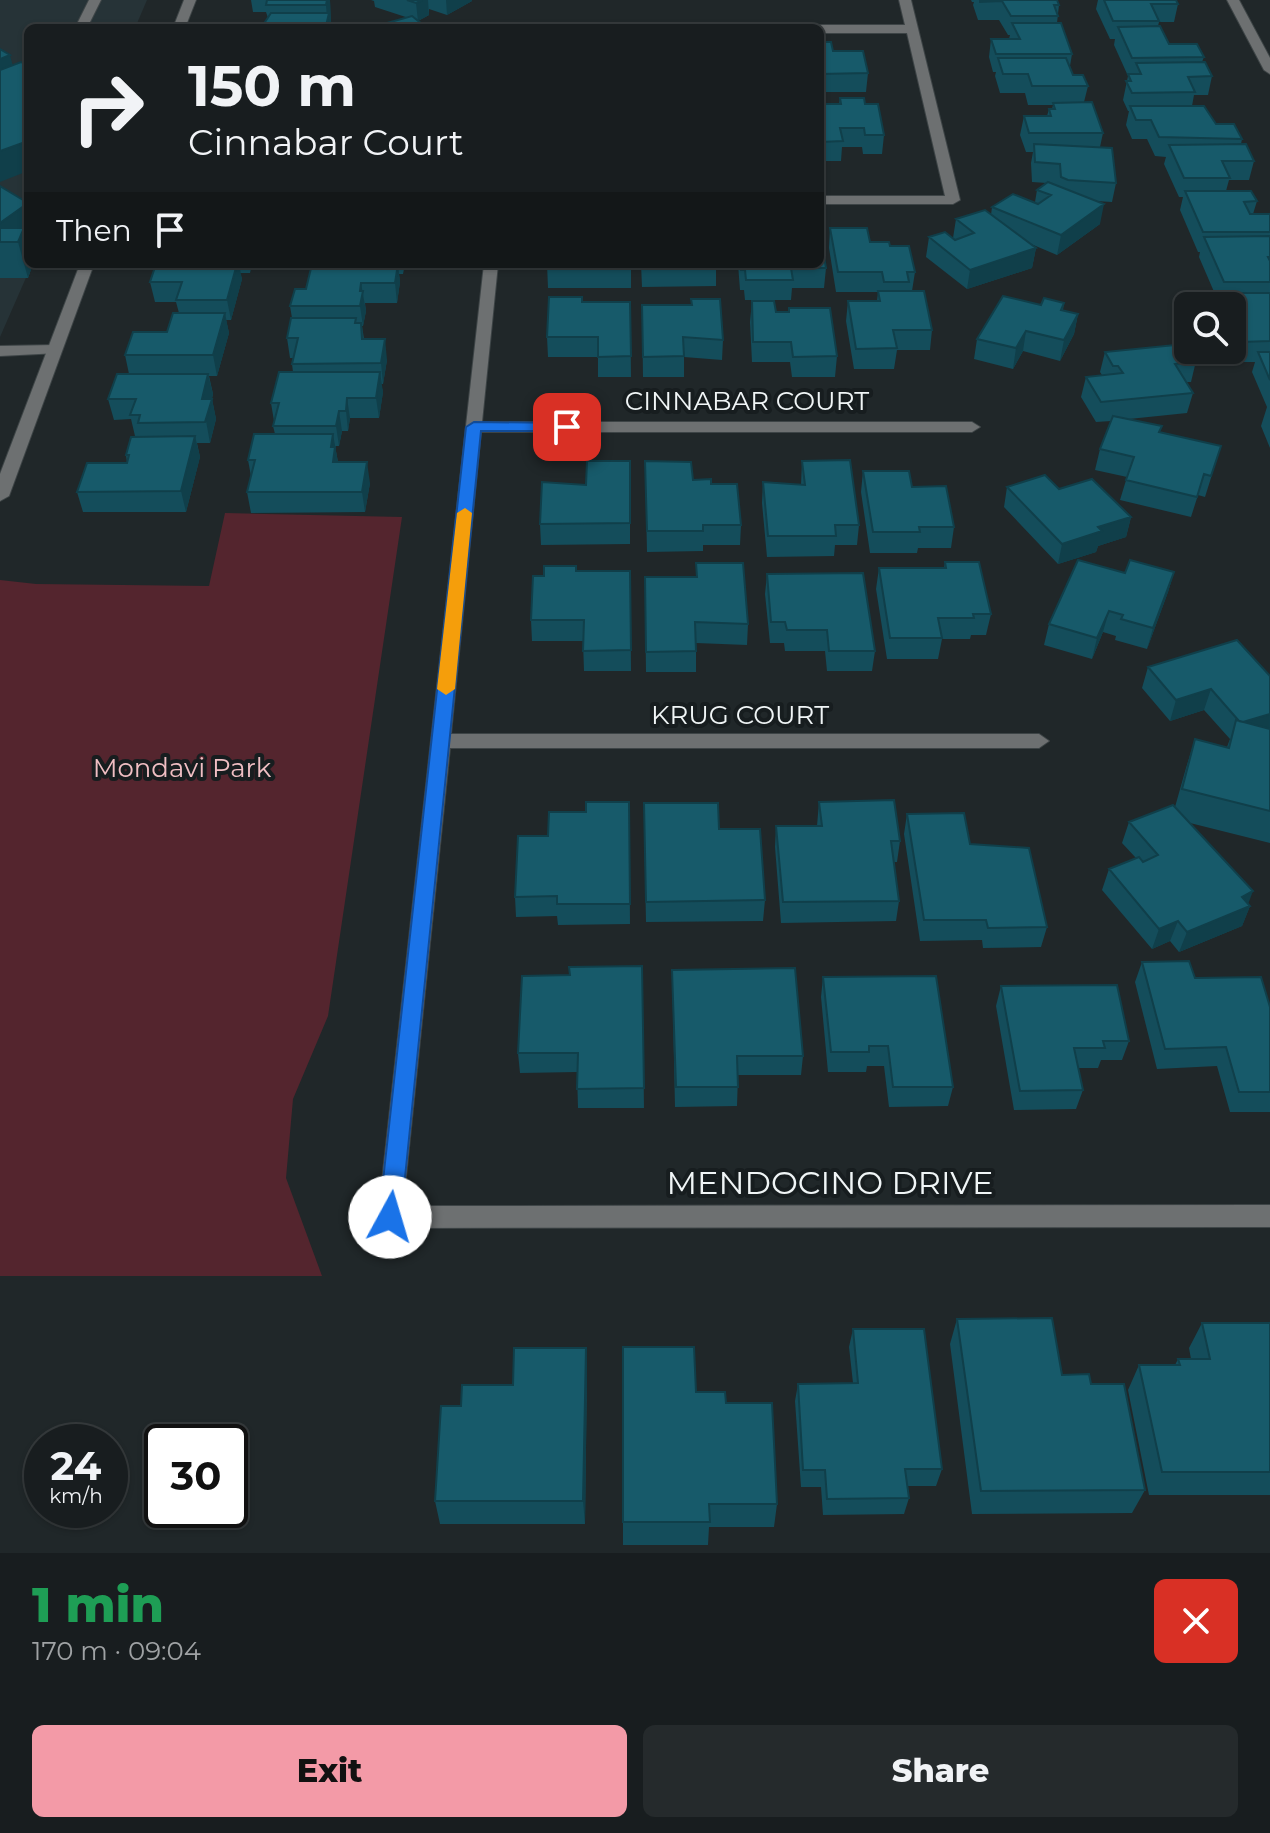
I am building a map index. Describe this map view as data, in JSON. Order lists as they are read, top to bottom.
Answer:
{
  "streets": {
    "street": ["CINNABAR COURT", "KRUG COURT", "MENDOCINO DRIVE"]
  },
  "crossings": [
    ["KRUG COURT", "MENDOCINO DRIVE"]
  ],
  "parks": ["Mondavi Park"],
  "page": {
    "turn": ["150 m", "Cinnabar Court"],
    "then": "Then",
    "speed": "24 km/h",
    "limit": "30",
    "heading": ["1 min", "170 m · 09:04"],
    "buttons": ["Exit", "Share"]
  }
}
